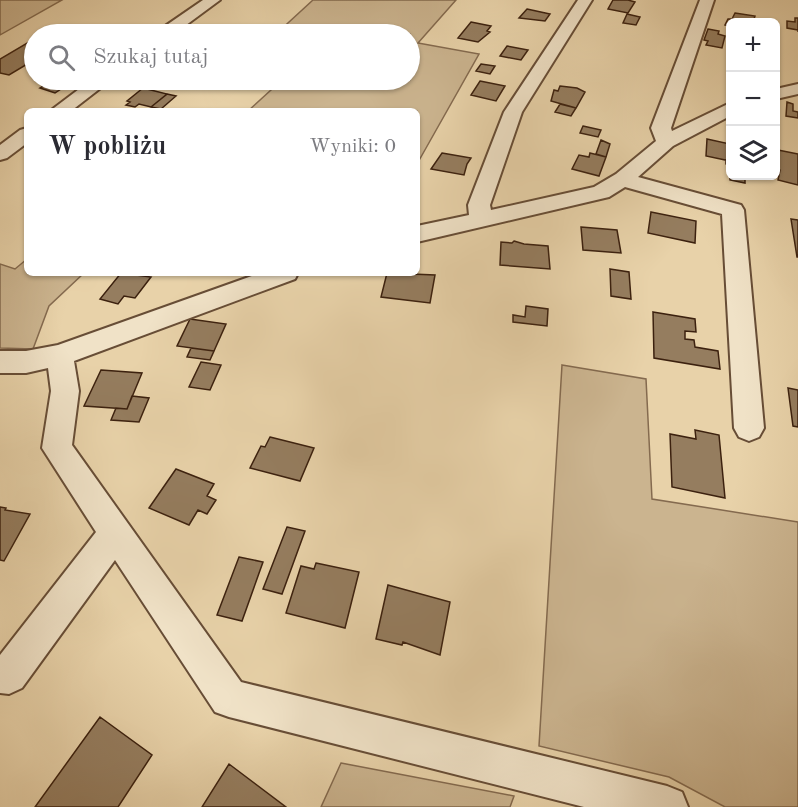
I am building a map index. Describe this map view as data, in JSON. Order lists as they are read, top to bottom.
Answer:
{
  "page": {
    "map_buttons": ["+", "−"],
    "search": "Szukaj tutaj",
    "heading": ["W pobliżu", "Wyniki: 0"]
  }
}
